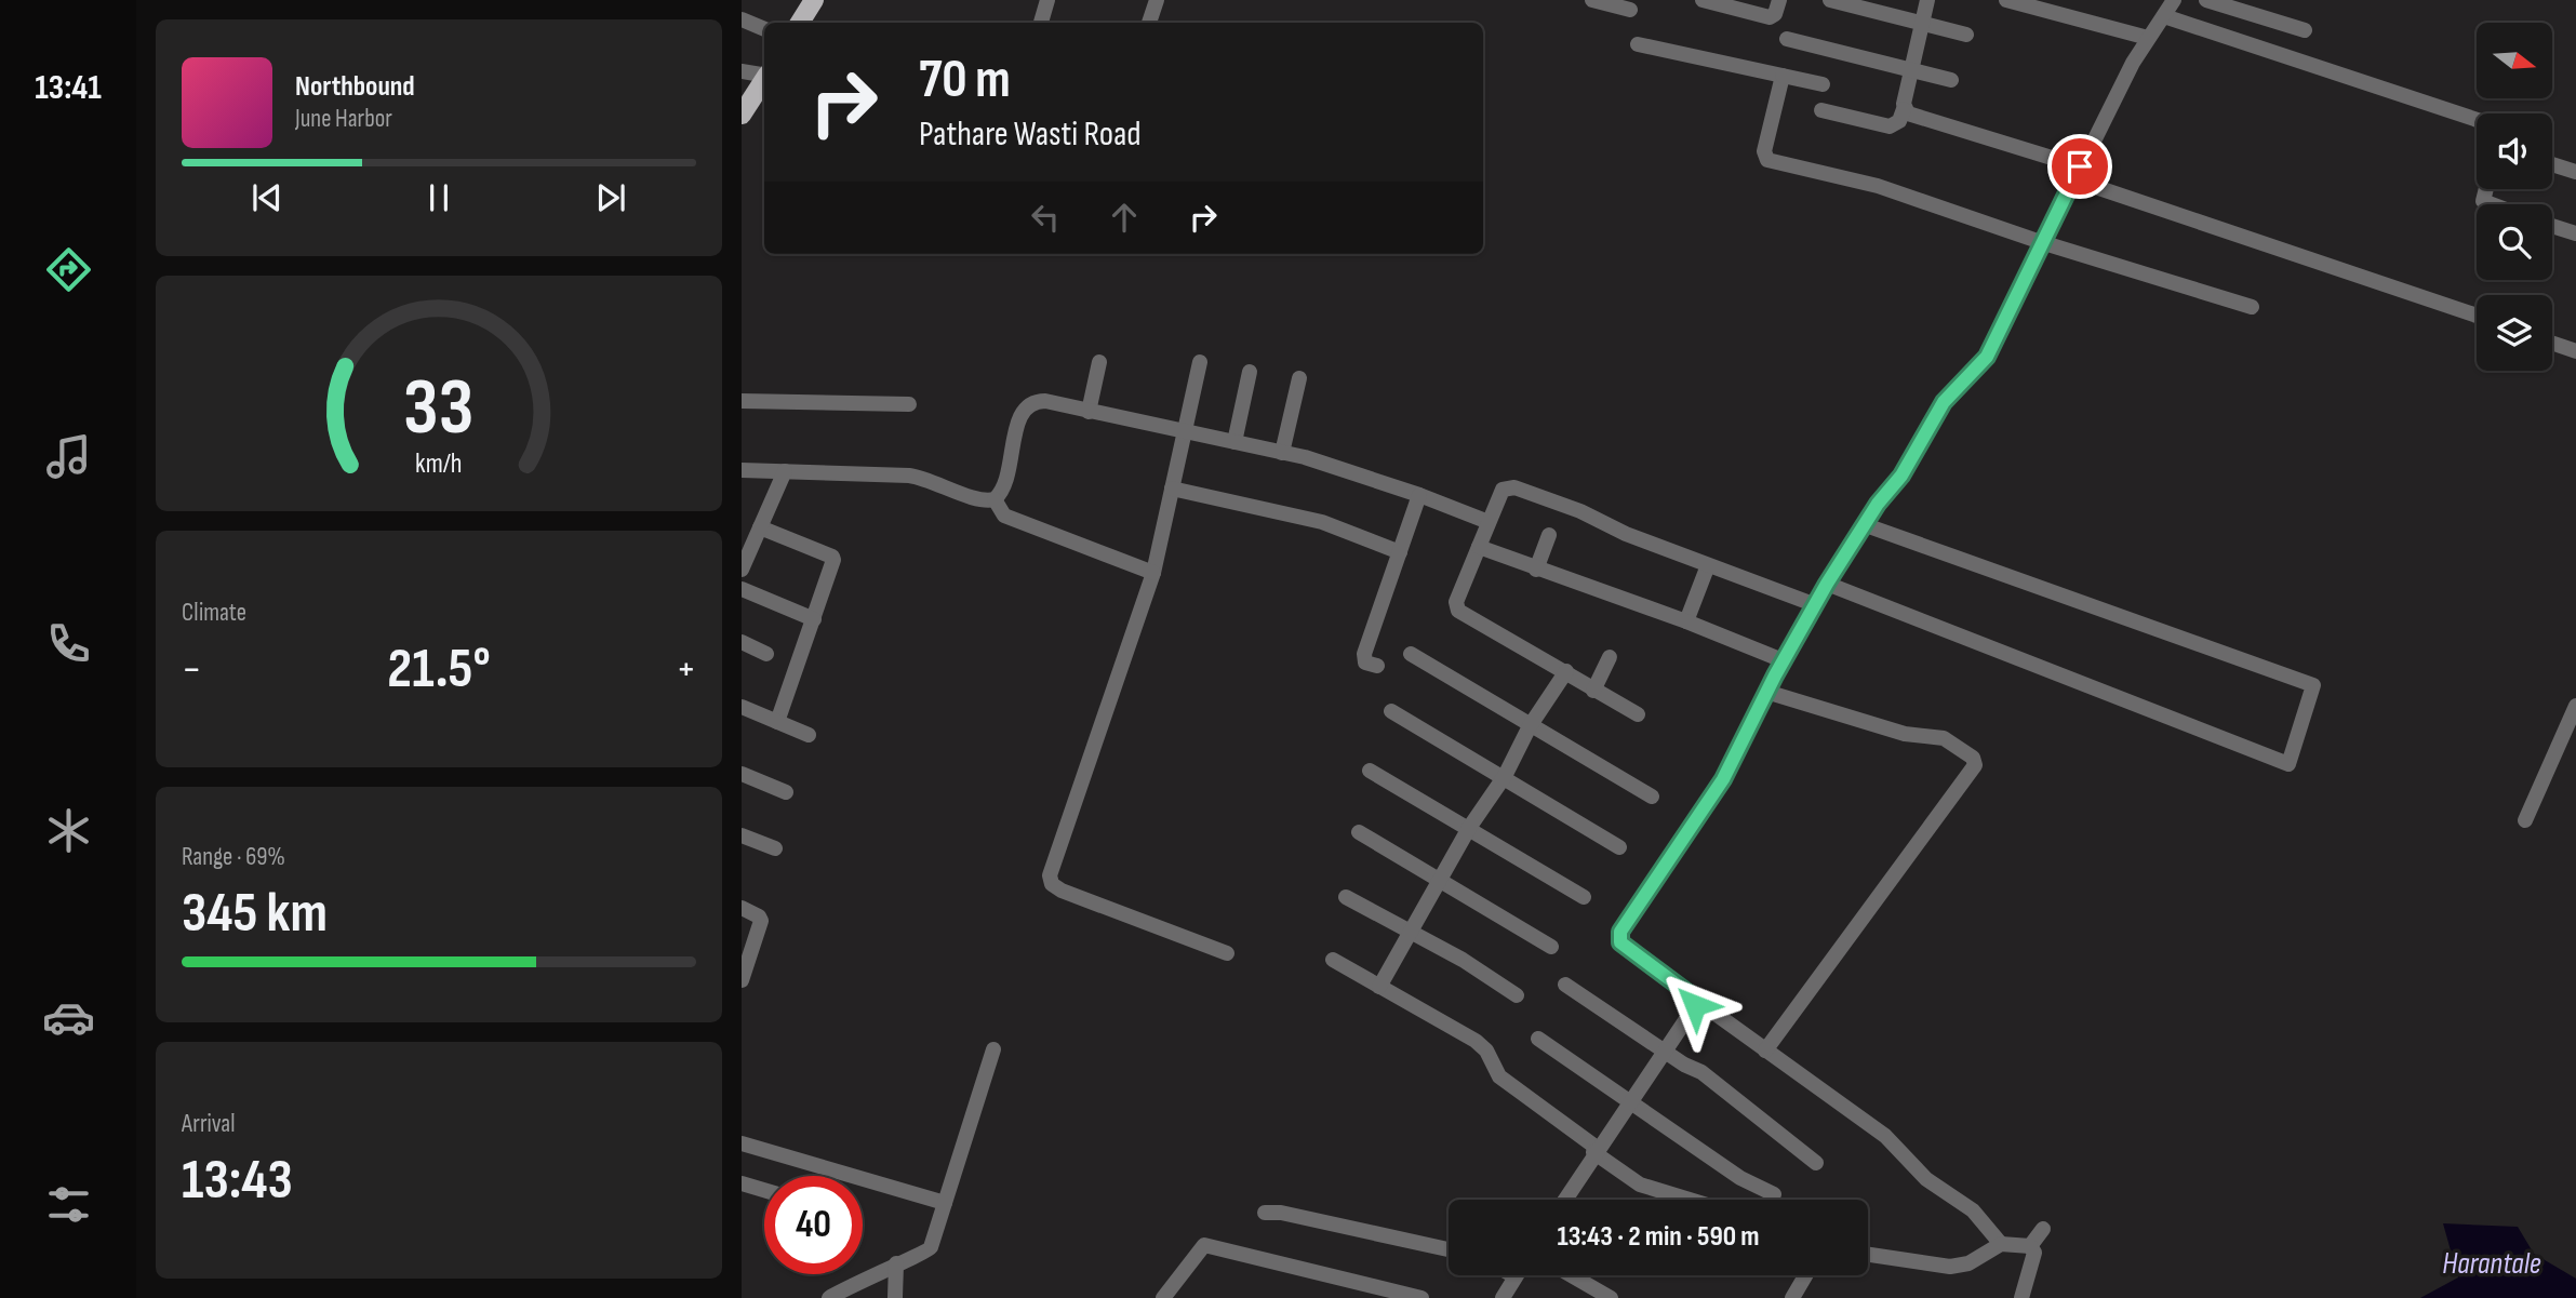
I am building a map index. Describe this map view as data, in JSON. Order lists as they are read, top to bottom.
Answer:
{
  "water": ["Harantale"],
  "north": "right",
  "page": {
    "tabs": "13:41",
    "turn": ["70 m", "Pathare Wasti Road"],
    "song": ["Northbound", "June Harbor"],
    "tile": [
      "Climate",
      ["Range · 69%", "345 km"],
      ["Arrival", "13:43"]
    ],
    "heat": ["−", "21.5°", "+"],
    "limit": "40",
    "trip": "13:43 · 2 min · 590 m",
    "gauge": ["33", "km/h"]
  }
}
